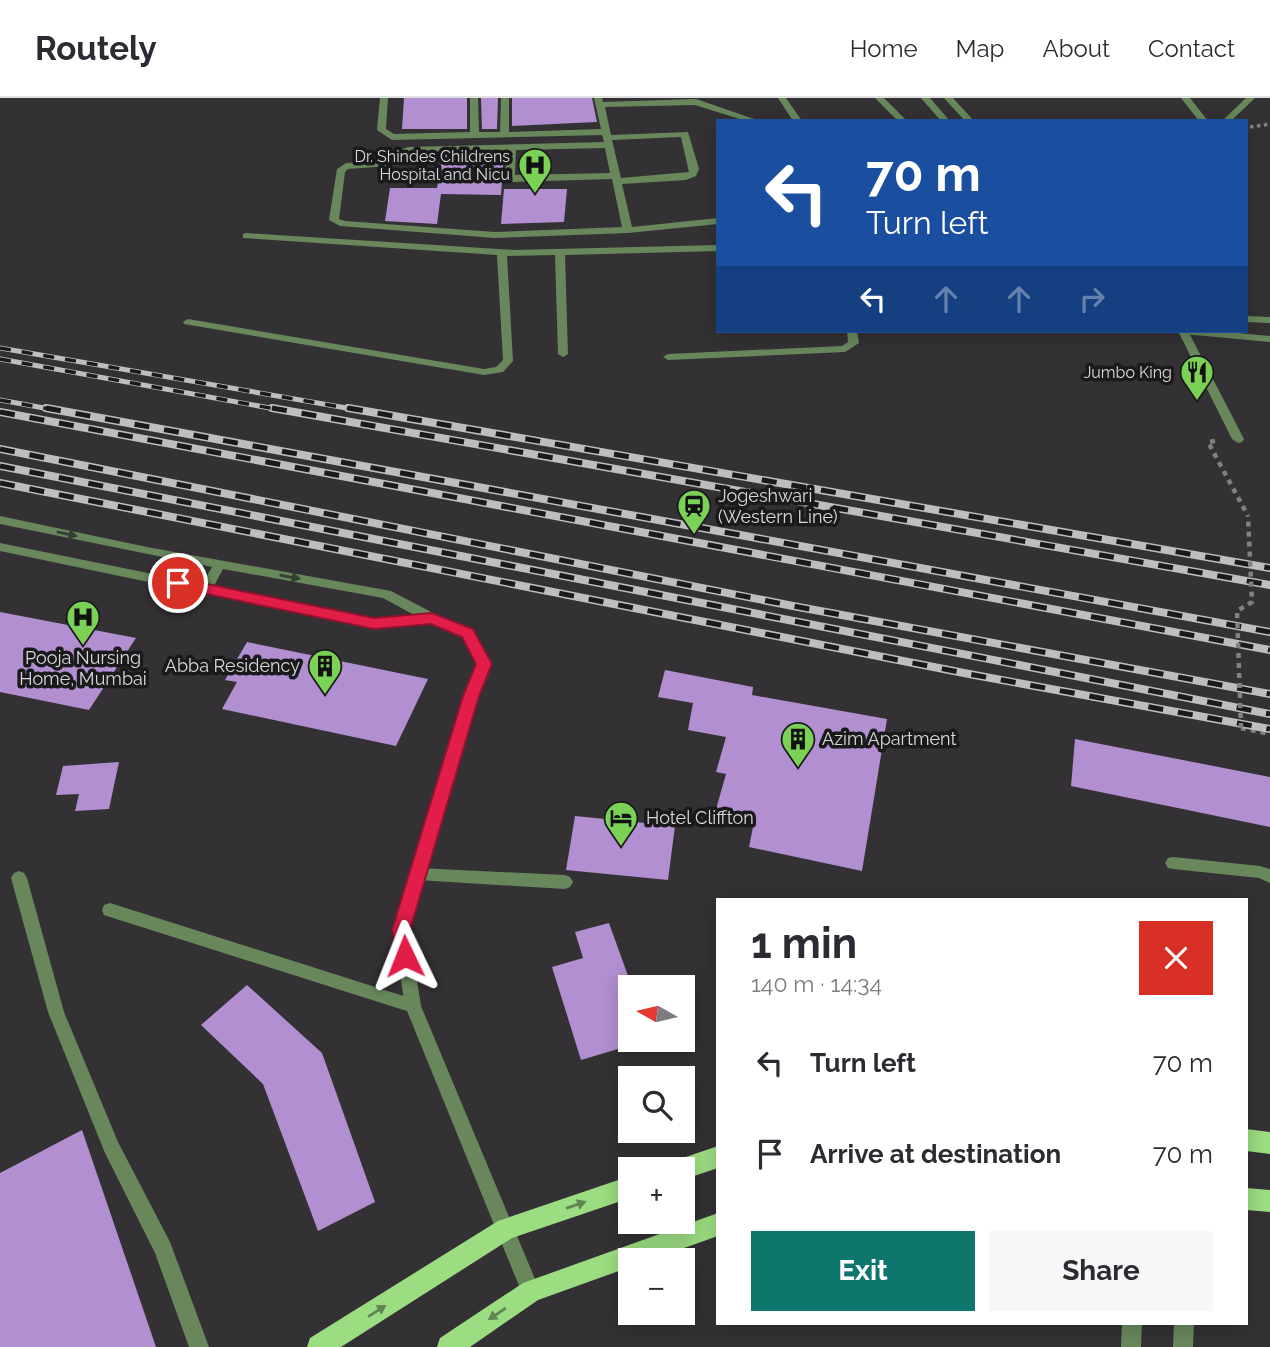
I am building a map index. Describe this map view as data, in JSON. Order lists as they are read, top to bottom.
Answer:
{
  "places": {
    "hospital": ["Dr. Shindes Childrens Hospital and Nicu", "Pooja Nursing Home, Mumbai"],
    "restaurant": ["Jumbo King"],
    "station": ["Jogeshwari (Western Line)"],
    "building": ["Abba Residency", "Azim Apartment"],
    "hotel": ["Hotel Cliffton"]
  },
  "north": "left",
  "page": {
    "header": "Routely",
    "nav": [
      "Home",
      "Map",
      "About",
      "Contact"
    ],
    "turn": ["70 m", "Turn left"],
    "heading": ["1 min", "140 m · 14:34"],
    "map_buttons": ["+", "−"],
    "list": [
      {
        "name": "Turn left",
        "value": "70 m"
      },
      {
        "name": "Arrive at destination",
        "value": "70 m"
      }
    ],
    "buttons": ["Exit", "Share"]
  }
}
